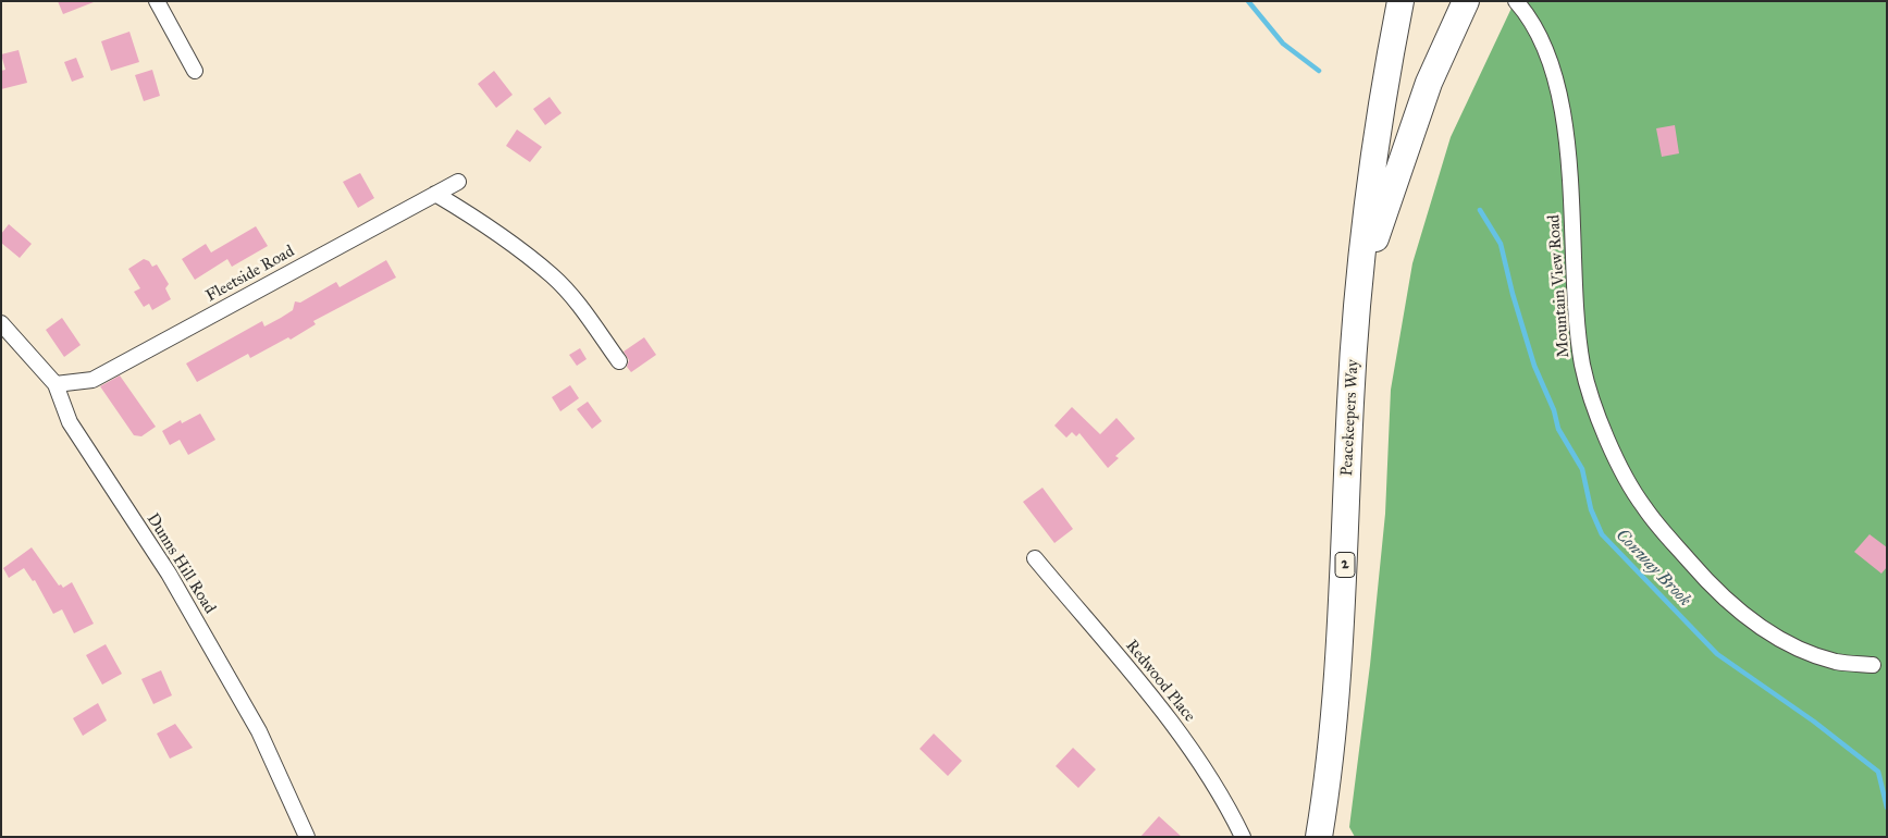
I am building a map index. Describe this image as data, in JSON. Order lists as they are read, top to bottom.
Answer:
{
  "streets": {
    "highway": ["Peacekeepers Way", "2"],
    "street": [
      "Fleetside Road",
      "Mountain View Road",
      "Dunns Hill Road",
      "Redwood Place"
    ]
  },
  "crossings": [
    ["Fleetside Road", "Dunns Hill Road"]
  ],
  "water": ["Conway Brook"]
}
